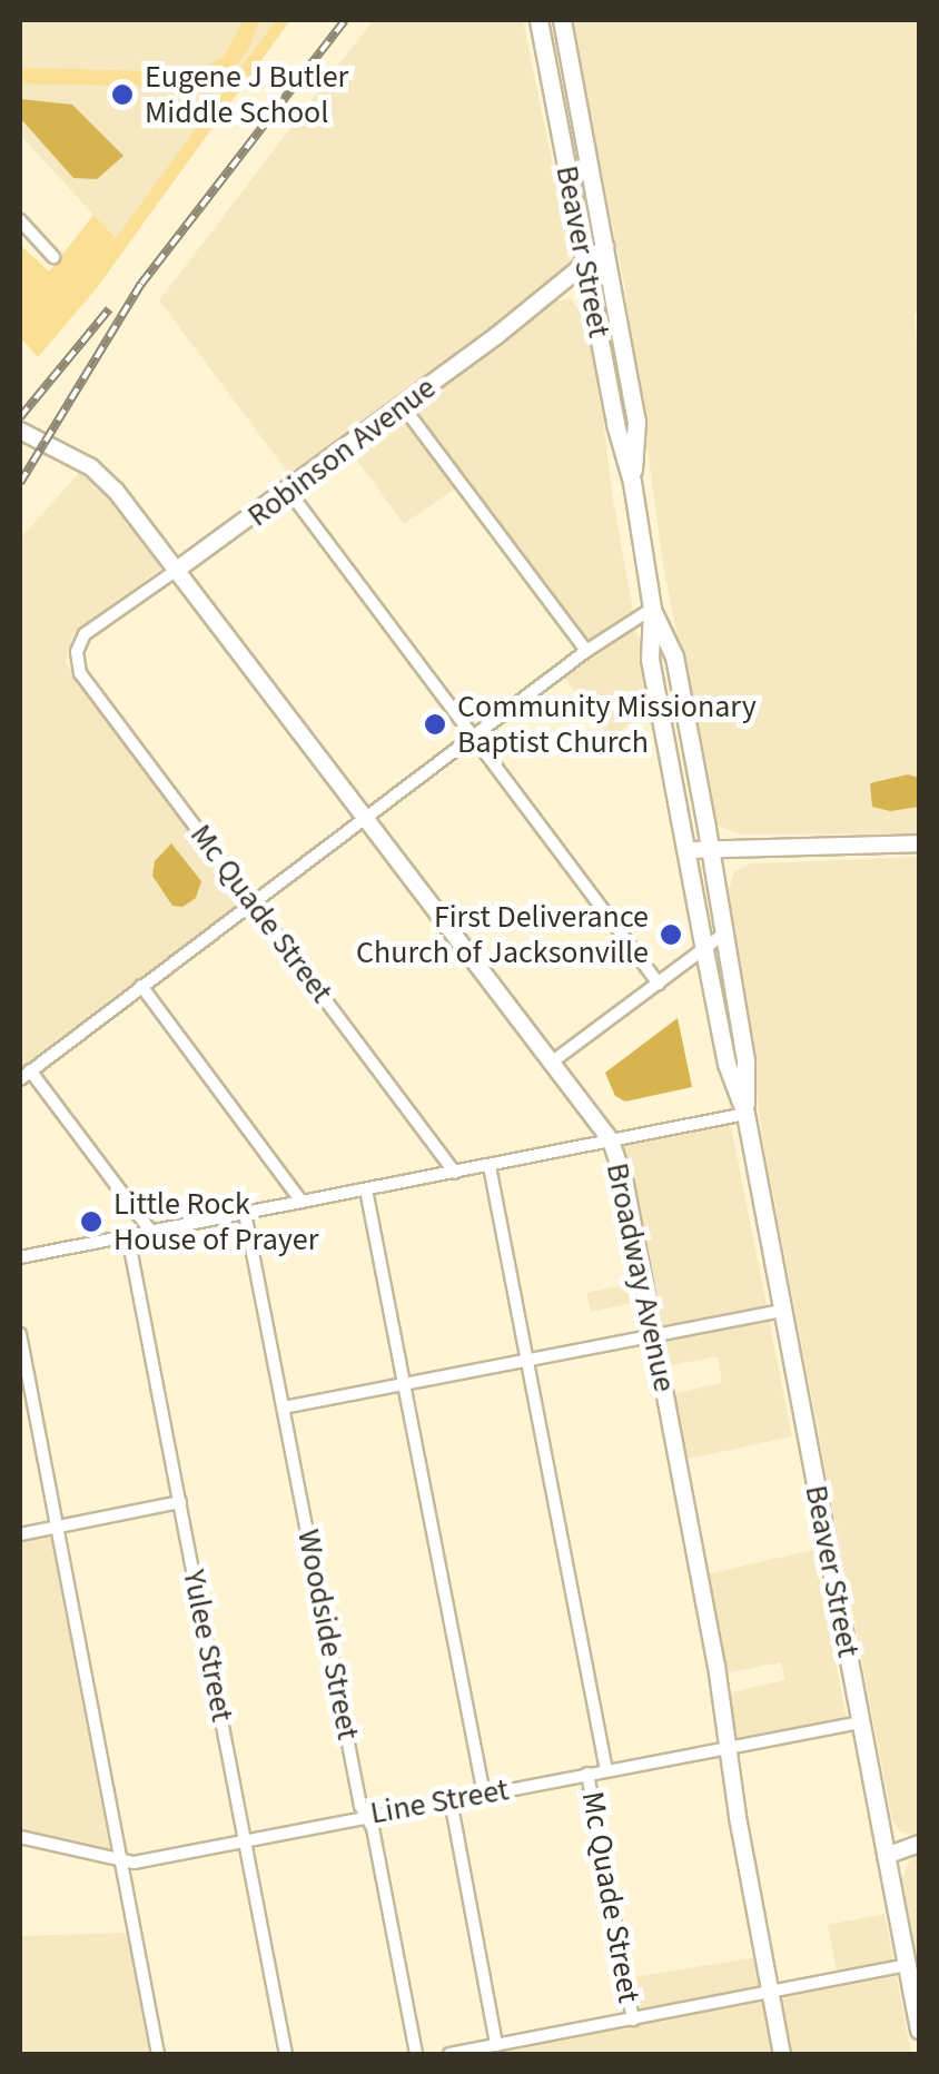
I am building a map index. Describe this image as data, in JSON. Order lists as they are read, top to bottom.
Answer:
{
  "streets": {
    "main road": ["Beaver Street"],
    "street": [
      "Robinson Avenue",
      "Mc Quade Street",
      "Broadway Avenue",
      "Woodside Street",
      "Yulee Street",
      "Line Street"
    ]
  },
  "crossings": [
    ["Beaver Street", "Robinson Avenue"],
    ["Beaver Street", "Line Street"],
    ["Robinson Avenue", "Mc Quade Street"],
    ["Robinson Avenue", "Broadway Avenue"],
    ["Mc Quade Street", "Line Street"],
    ["Broadway Avenue", "Line Street"],
    ["Woodside Street", "Line Street"],
    ["Yulee Street", "Line Street"]
  ],
  "places": [
    "Eugene J Butler Middle School",
    "Community Missionary Baptist Church",
    "First Deliverance Church of Jacksonville",
    "Little Rock House of Prayer"
  ]
}
